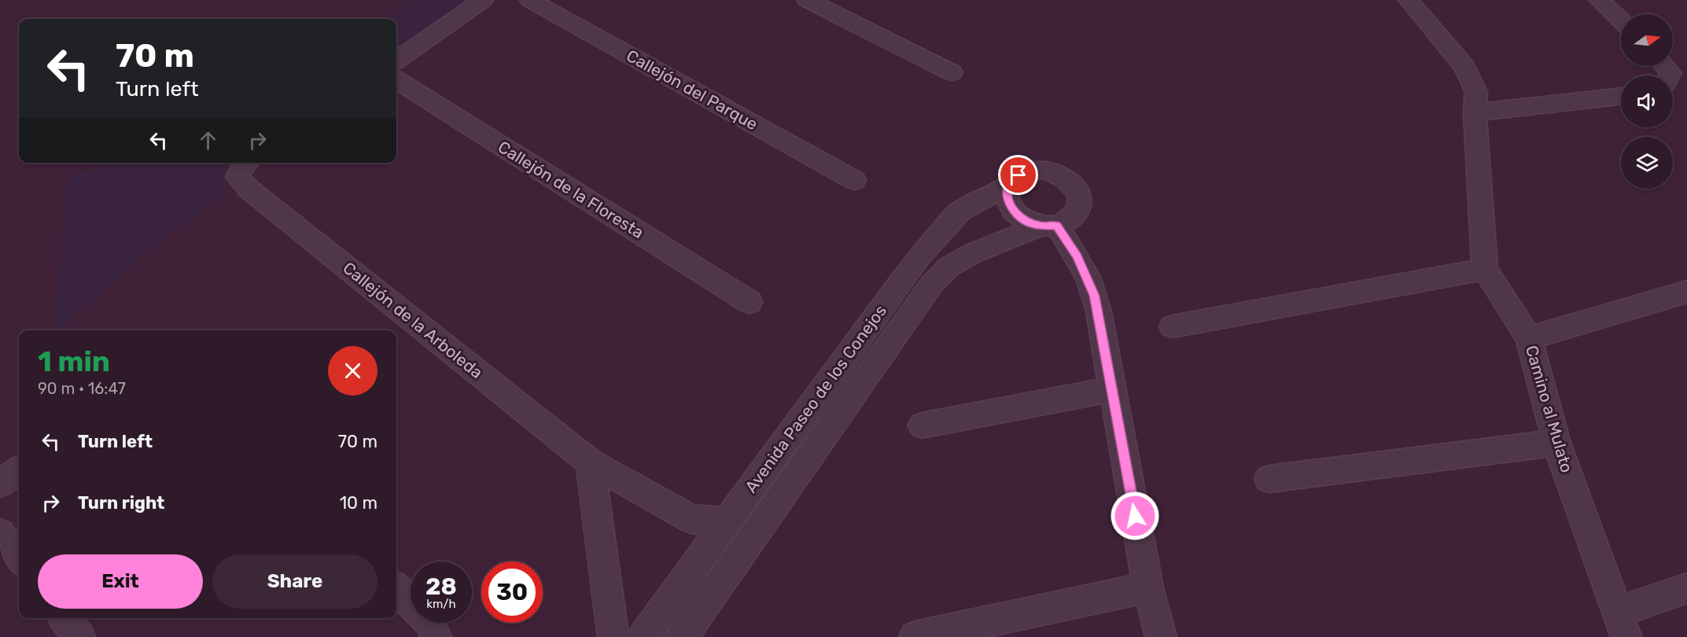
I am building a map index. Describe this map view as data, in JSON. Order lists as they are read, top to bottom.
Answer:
{
  "streets": {
    "street": [
      "Callejón del Parque",
      "Callejón de la Floresta",
      "Callejón de la Arboleda",
      "Avenida Paseo de los Conejos",
      "Camino al Mulato"
    ]
  },
  "crossings": [
    ["Callejón de la Arboleda", "Avenida Paseo de los Conejos"]
  ],
  "north": "right",
  "page": {
    "turn": ["70 m", "Turn left"],
    "heading": ["1 min", "90 m · 16:47"],
    "list": [
      {
        "name": "Turn left",
        "value": "70 m"
      },
      {
        "name": "Turn right",
        "value": "10 m"
      }
    ],
    "buttons": ["Exit", "Share"],
    "speed": "28 km/h",
    "limit": "30"
  }
}
